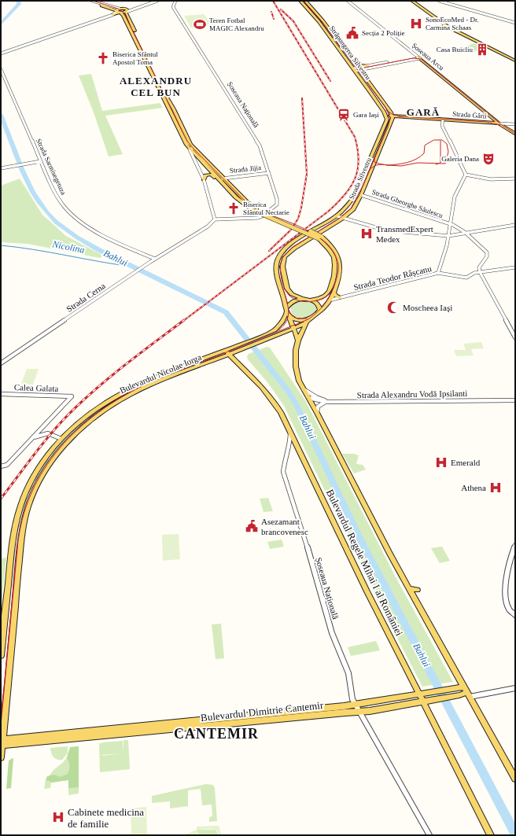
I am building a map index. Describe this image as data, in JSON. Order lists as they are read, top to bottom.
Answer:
{
  "streets": {
    "main road": [
      "Străpungerea Silvestru",
      "Șoseaua Arcu",
      "Strada Gării",
      "Strada Silvestru",
      "Bulevardul Nicolae Iorga",
      "Bulevardul Regele Mihai I al României",
      "Bulevardul Dimitrie Cantemir"
    ],
    "street": [
      "Șoseaua Națională",
      "Strada Sarmisegetuza",
      "Strada Jijia",
      "Strada Gheorghe Săulescu",
      "Strada Teodor Râșcanu",
      "Strada Cerna",
      "Calea Galata",
      "Strada Alexandru Vodă Ipsilanti"
    ]
  },
  "crossings": [
    ["Străpungerea Silvestru", "Strada Silvestru"],
    ["Șoseaua Arcu", "Strada Gării"],
    ["Șoseaua Națională", "Strada Jijia"],
    ["Șoseaua Națională", "Strada Cerna"],
    ["Șoseaua Națională", "Bulevardul Regele Mihai I al României"],
    ["Șoseaua Națională", "Bulevardul Dimitrie Cantemir"],
    ["Strada Sarmisegetuza", "Strada Cerna"],
    ["Strada Silvestru", "Strada Gheorghe Săulescu"],
    ["Strada Gheorghe Săulescu", "Strada Teodor Râșcanu"],
    ["Bulevardul Nicolae Iorga", "Bulevardul Dimitrie Cantemir"],
    ["Bulevardul Regele Mihai I al României", "Bulevardul Dimitrie Cantemir"]
  ],
  "districts": ["ALEXANDRU CEL BUN", "GARĂ", "CANTEMIR"],
  "water": ["Nicolina", "Bahlui"],
  "places": {
    "hospital": [
      "SonoEcoMed - Dr. Carmina Schaas",
      "TransmedExpert Medex",
      "Emerald",
      "Athena",
      "Cabinete medicina de familie"
    ],
    "sports": ["Teren Fotbal MAGIC Alexandru"],
    "public building": ["Secția 2 Poliție", "Asezamant brancovenesc"],
    "building": ["Casa Buicliu"],
    "church": ["Biserica Sfântul Apostol Toma", "Biserica Sfântul Nectarie"],
    "station": ["Gara Iași"],
    "theatre": ["Galeria Dana"],
    "mosque": ["Moscheea Iaşi"]
  }
}
